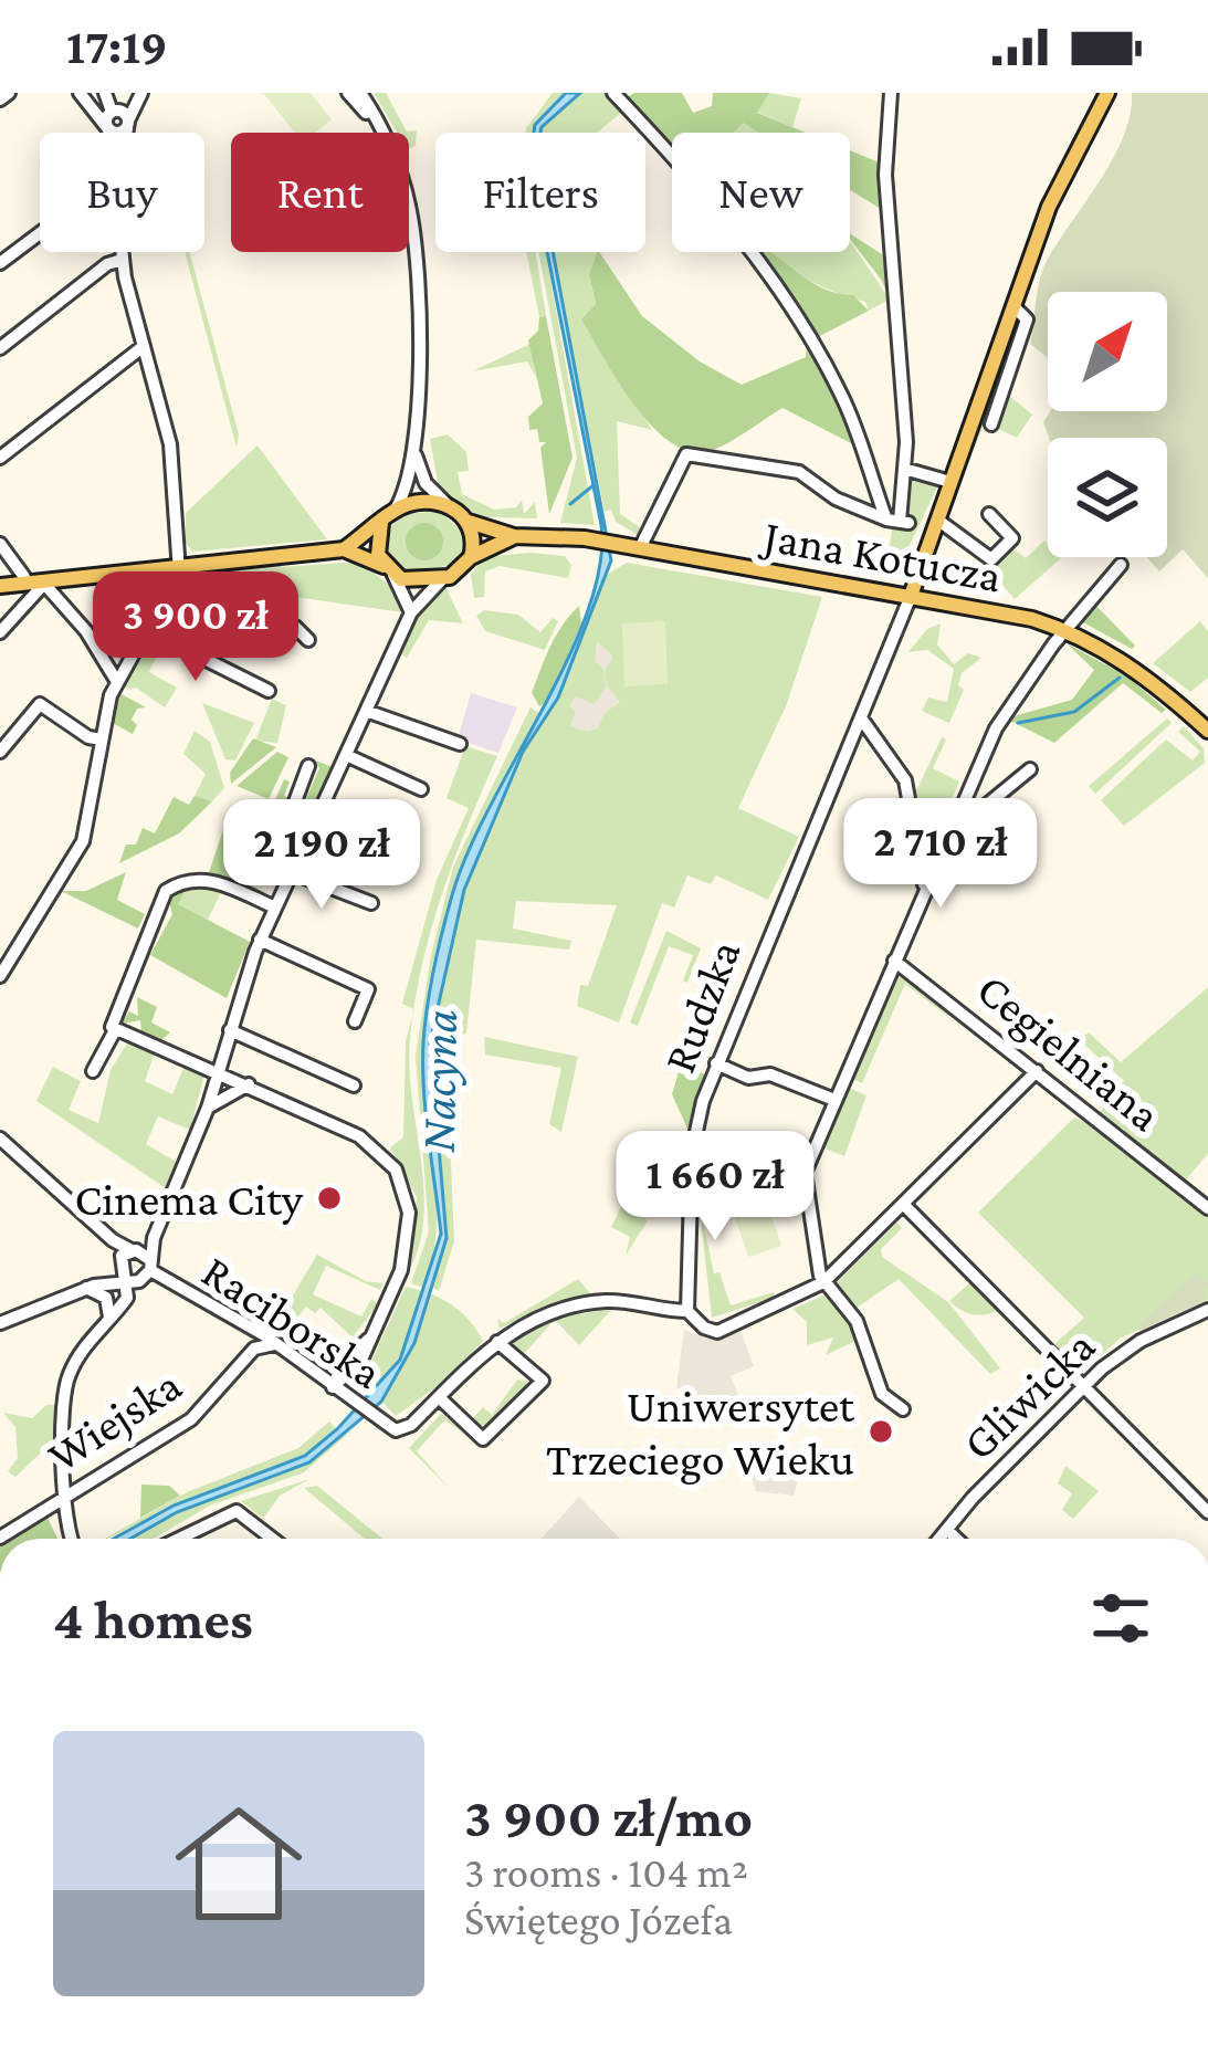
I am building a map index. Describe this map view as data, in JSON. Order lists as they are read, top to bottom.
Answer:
{
  "streets": {
    "main road": ["Jana Kotucza", "Rudzka"],
    "street": [
      "Cegielniana",
      "Raciborska",
      "Gliwicka",
      "Wiejska"
    ]
  },
  "crossings": [
    ["Jana Kotucza", "Rudzka"]
  ],
  "water": ["Nacyna"],
  "places": ["Cinema City", "Uniwersytet Trzeciego Wieku"],
  "north": "top right",
  "page": {
    "status": "17:19",
    "chip": [
      "Buy",
      "Rent",
      "Filters",
      "New"
    ],
    "price": [
      "3 900 zł",
      "2 710 zł",
      "2 190 zł",
      "1 660 zł"
    ],
    "heading": "4 homes",
    "list": [
      {
        "name": "3 900 zł/mo",
        "note": "3 rooms · 104 m² · Świętego Józefa"
      }
    ]
  }
}
